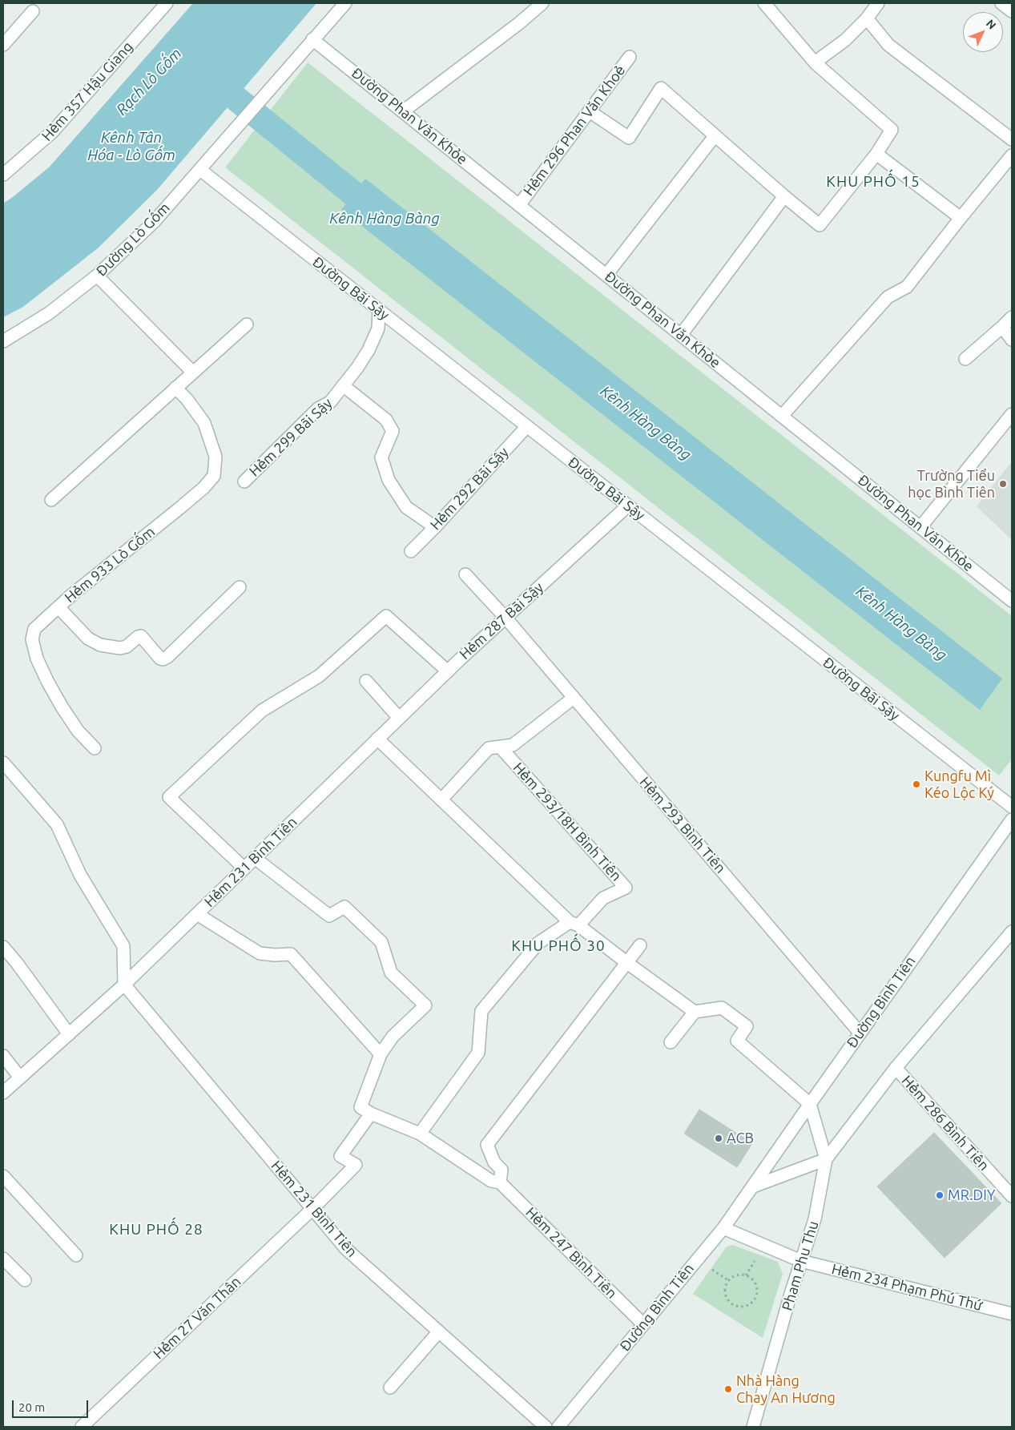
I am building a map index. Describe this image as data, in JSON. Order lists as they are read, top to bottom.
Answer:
{
  "streets": {
    "street": [
      "Hẻm 357 Hậu Giang",
      "Đường Phan Văn Khỏe",
      "Hẻm 296 Phan Văn Khoẻ",
      "Đường Lò Gốm",
      "Đường Bãi Sậy",
      "Hẻm 299 Bãi Sậy",
      "Hẻm 292 Bãi Sậy",
      "Hẻm 933 Lò Gốm",
      "Hẻm 287 Bãi Sậy",
      "Hẻm 293/18H Bình Tiên",
      "Hẻm 293 Bình Tiên",
      "Hẻm 231 Bình Tiên",
      "Đường Bình Tiên",
      "Hẻm 286 Bình Tiên",
      "Hẻm 247 Bình Tiên",
      "Pham Phu Thu",
      "Hẻm 234 Phạm Phú Thứ",
      "Hẻm 27 Văn Thân"
    ]
  },
  "crossings": [
    ["Đường Phan Văn Khỏe", "Hẻm 296 Phan Văn Khoẻ"],
    ["Đường Phan Văn Khỏe", "Đường Lò Gốm"],
    ["Đường Lò Gốm", "Đường Bãi Sậy"],
    ["Đường Bãi Sậy", "Hẻm 299 Bãi Sậy"],
    ["Đường Bãi Sậy", "Hẻm 292 Bãi Sậy"],
    ["Đường Bãi Sậy", "Hẻm 287 Bãi Sậy"],
    ["Hẻm 287 Bãi Sậy", "Hẻm 293 Bình Tiên"],
    ["Hẻm 287 Bãi Sậy", "Hẻm 231 Bình Tiên"],
    ["Hẻm 293/18H Bình Tiên", "Hẻm 293 Bình Tiên"],
    ["Hẻm 293 Bình Tiên", "Đường Bình Tiên"],
    ["Hẻm 231 Bình Tiên", "Hẻm 27 Văn Thân"],
    ["Đường Bình Tiên", "Hẻm 247 Bình Tiên"],
    ["Đường Bình Tiên", "Pham Phu Thu"],
    ["Đường Bình Tiên", "Hẻm 234 Phạm Phú Thứ"],
    ["Hẻm 247 Bình Tiên", "Hẻm 27 Văn Thân"],
    ["Pham Phu Thu", "Hẻm 234 Phạm Phú Thứ"]
  ],
  "districts": ["KHU PHỐ 15", "KHU PHỐ 30", "KHU PHỐ 28"],
  "water": ["Rạch Lò Gốm", "Kênh Tân Hóa - Lò Gốm", "Kênh Hàng Bàng"],
  "places": [
    "Trường Tiểu học Bình Tiên",
    "Kungfu Mì Kéo Lộc Ký",
    "ACB",
    "MR.DIY",
    "Nhà Hàng Chay An Hương"
  ],
  "scale_bar": "20 m",
  "north": "top right"
}
